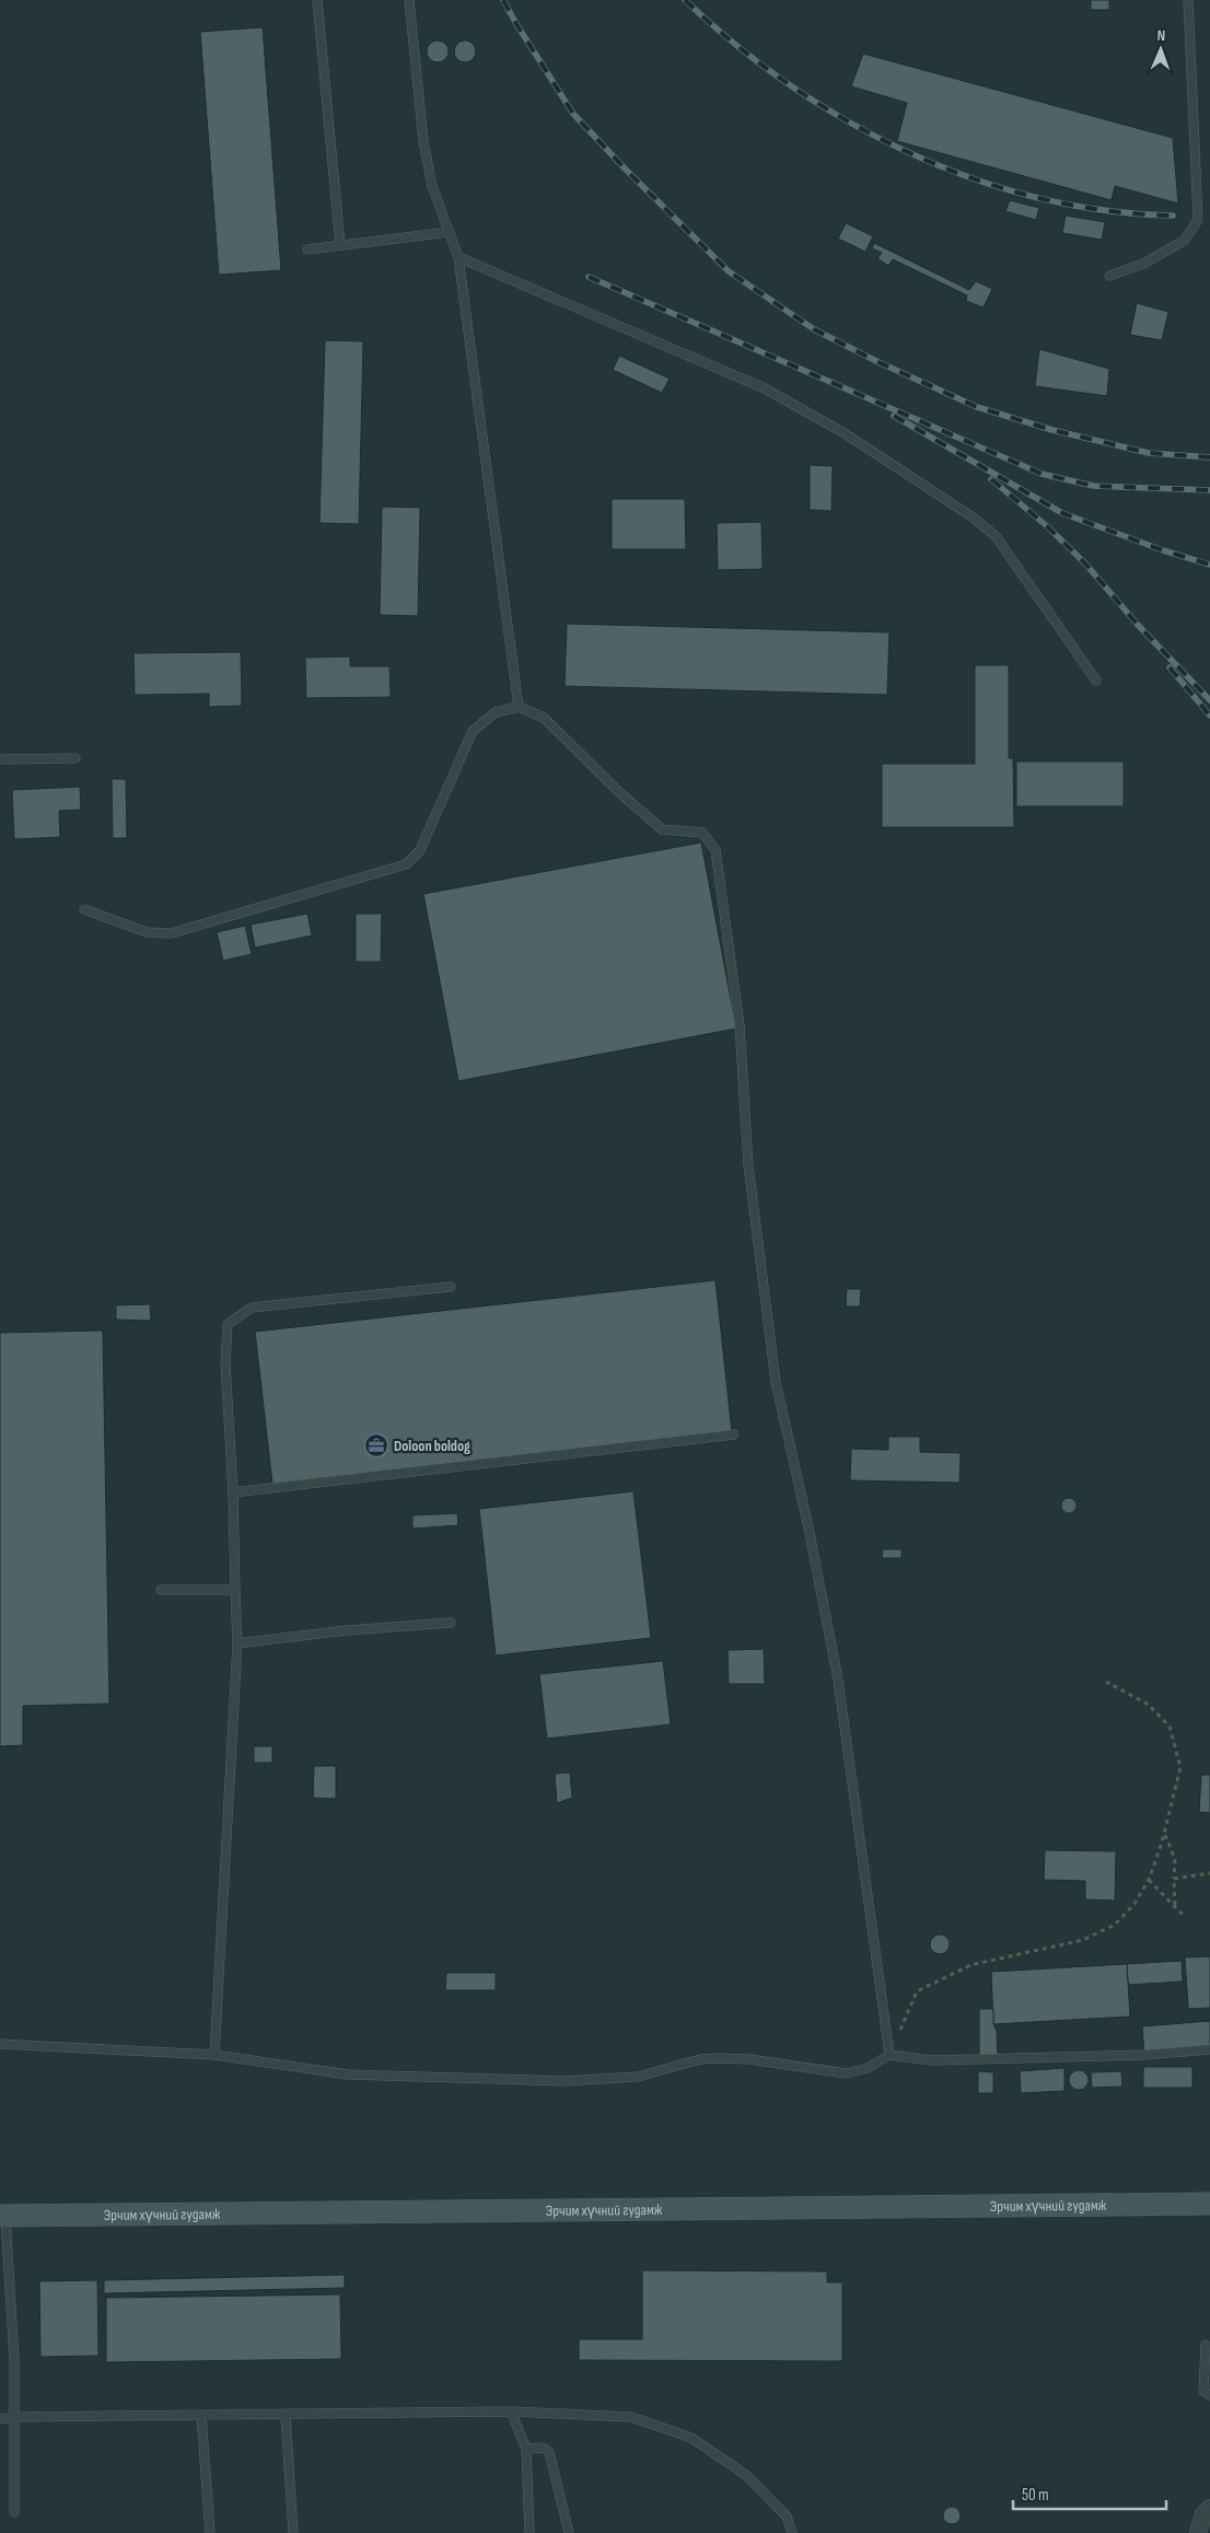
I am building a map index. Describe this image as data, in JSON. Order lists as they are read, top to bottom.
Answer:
{
  "streets": {
    "main road": ["Эрчим хүчний гудамж"]
  },
  "places": {
    "office": ["Doloon boldog"]
  },
  "scale_bar": "50 m",
  "north": "top"
}
